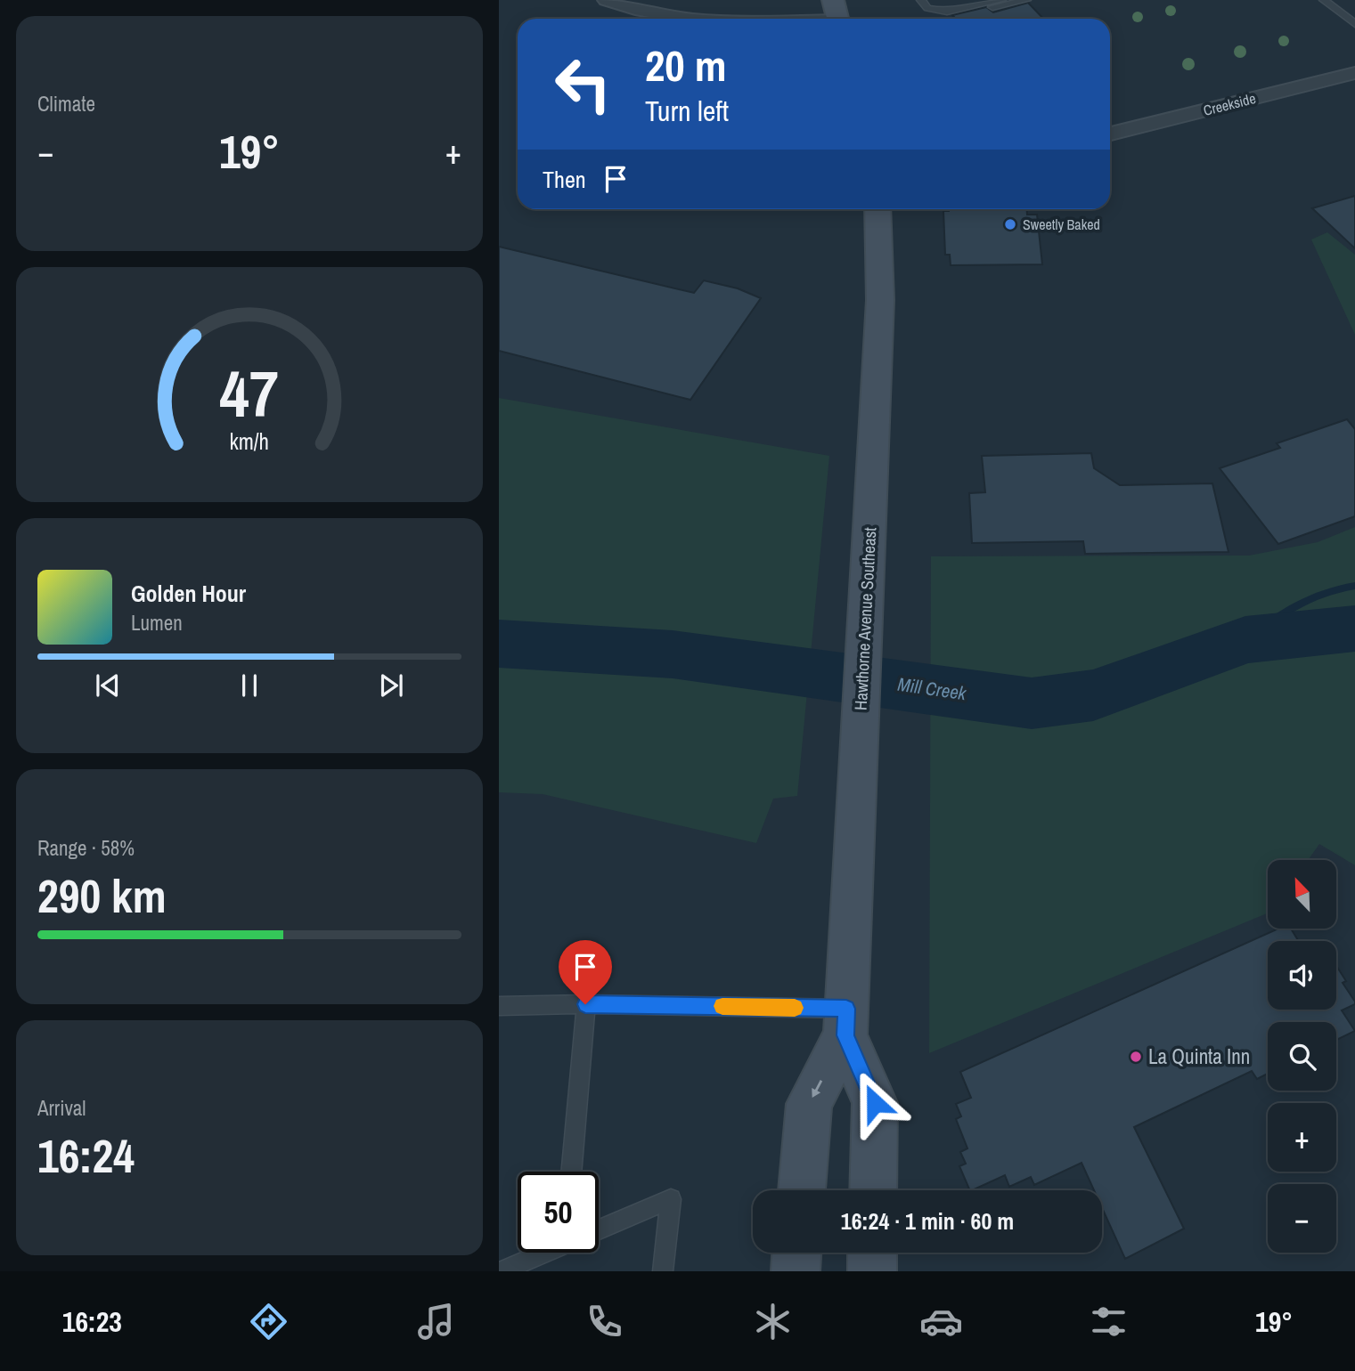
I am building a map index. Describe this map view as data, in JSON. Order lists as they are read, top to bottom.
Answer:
{
  "streets": {
    "main road": ["Hawthorne Avenue Southeast"],
    "street": ["Creekside"]
  },
  "water": ["Mill Creek"],
  "places": ["Sweetly Baked", "La Quinta Inn"],
  "north": "top left",
  "page": {
    "tile": [
      "Climate",
      ["Range · 58%", "290 km"],
      ["Arrival", "16:24"]
    ],
    "turn": ["20 m", "Turn left"],
    "heat": ["−", "19°", "+"],
    "then": "Then",
    "song": ["Golden Hour", "Lumen"],
    "map_buttons": ["+", "−"],
    "limit": "50",
    "trip": "16:24 · 1 min · 60 m",
    "tabs": ["16:23", "19°"],
    "gauge": ["47", "km/h"]
  }
}
